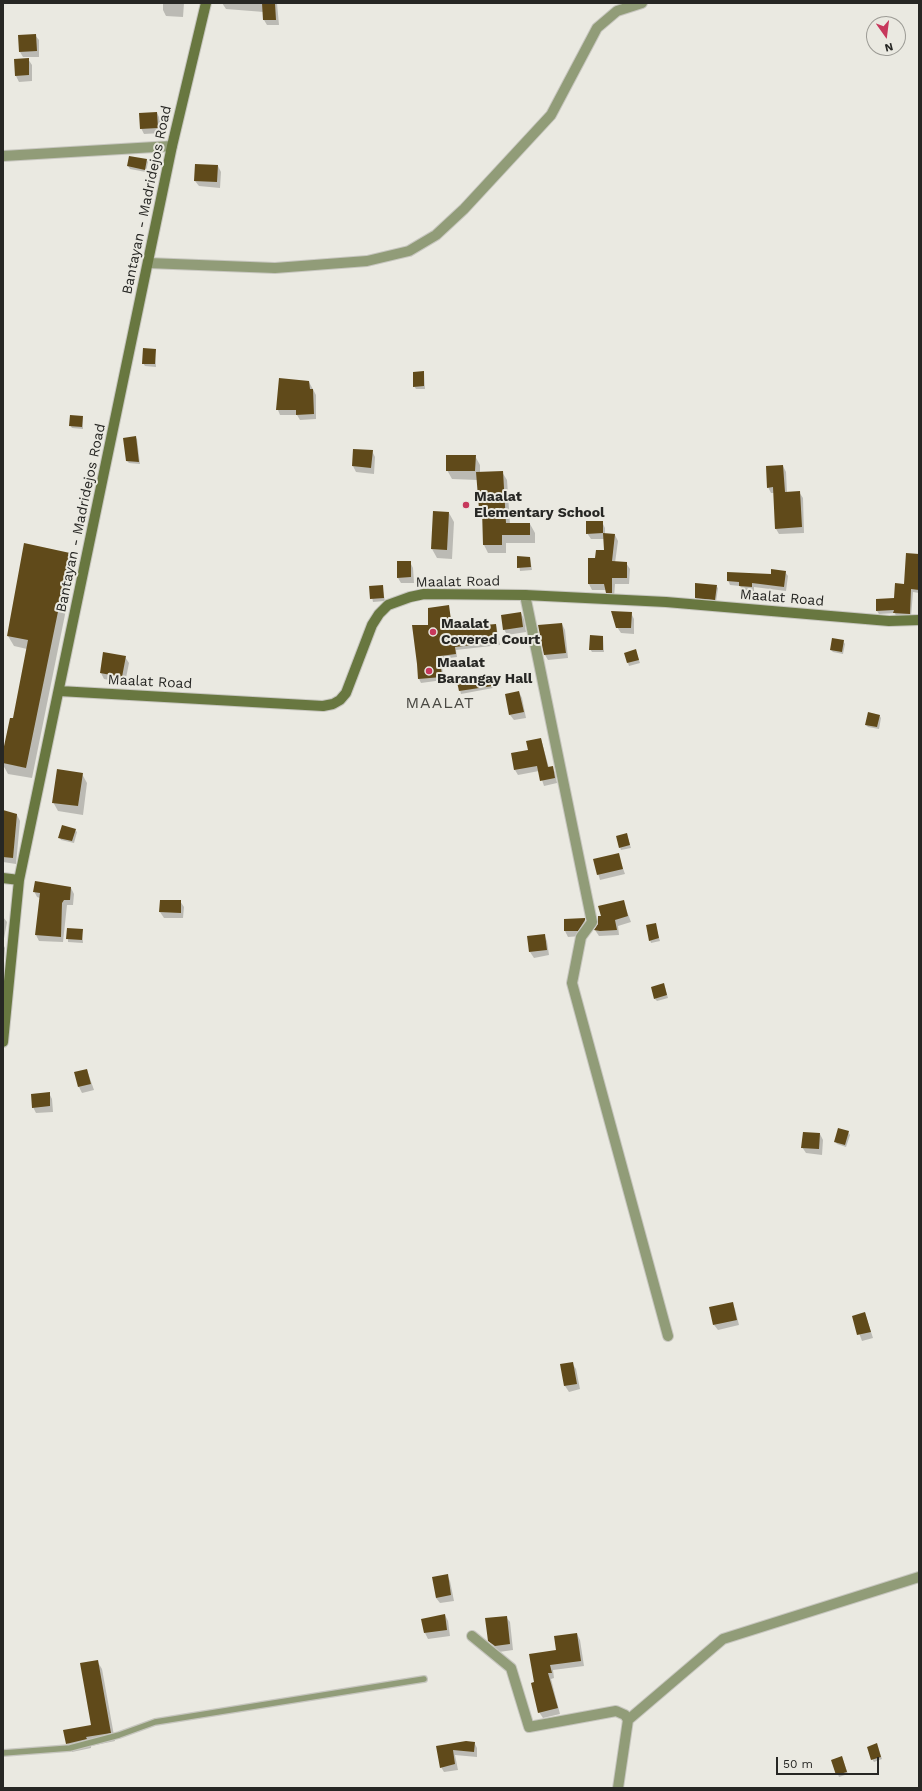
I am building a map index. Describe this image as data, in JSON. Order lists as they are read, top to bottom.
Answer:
{
  "streets": {
    "main road": ["Bantayan - Madridejos Road", "Maalat Road"]
  },
  "crossings": [
    ["Bantayan - Madridejos Road", "Maalat Road"]
  ],
  "districts": ["MAALAT"],
  "places": ["Maalat Elementary School", "Maalat Covered Court", "Maalat Barangay Hall"],
  "scale_bar": "50 m",
  "north": "bottom"
}
